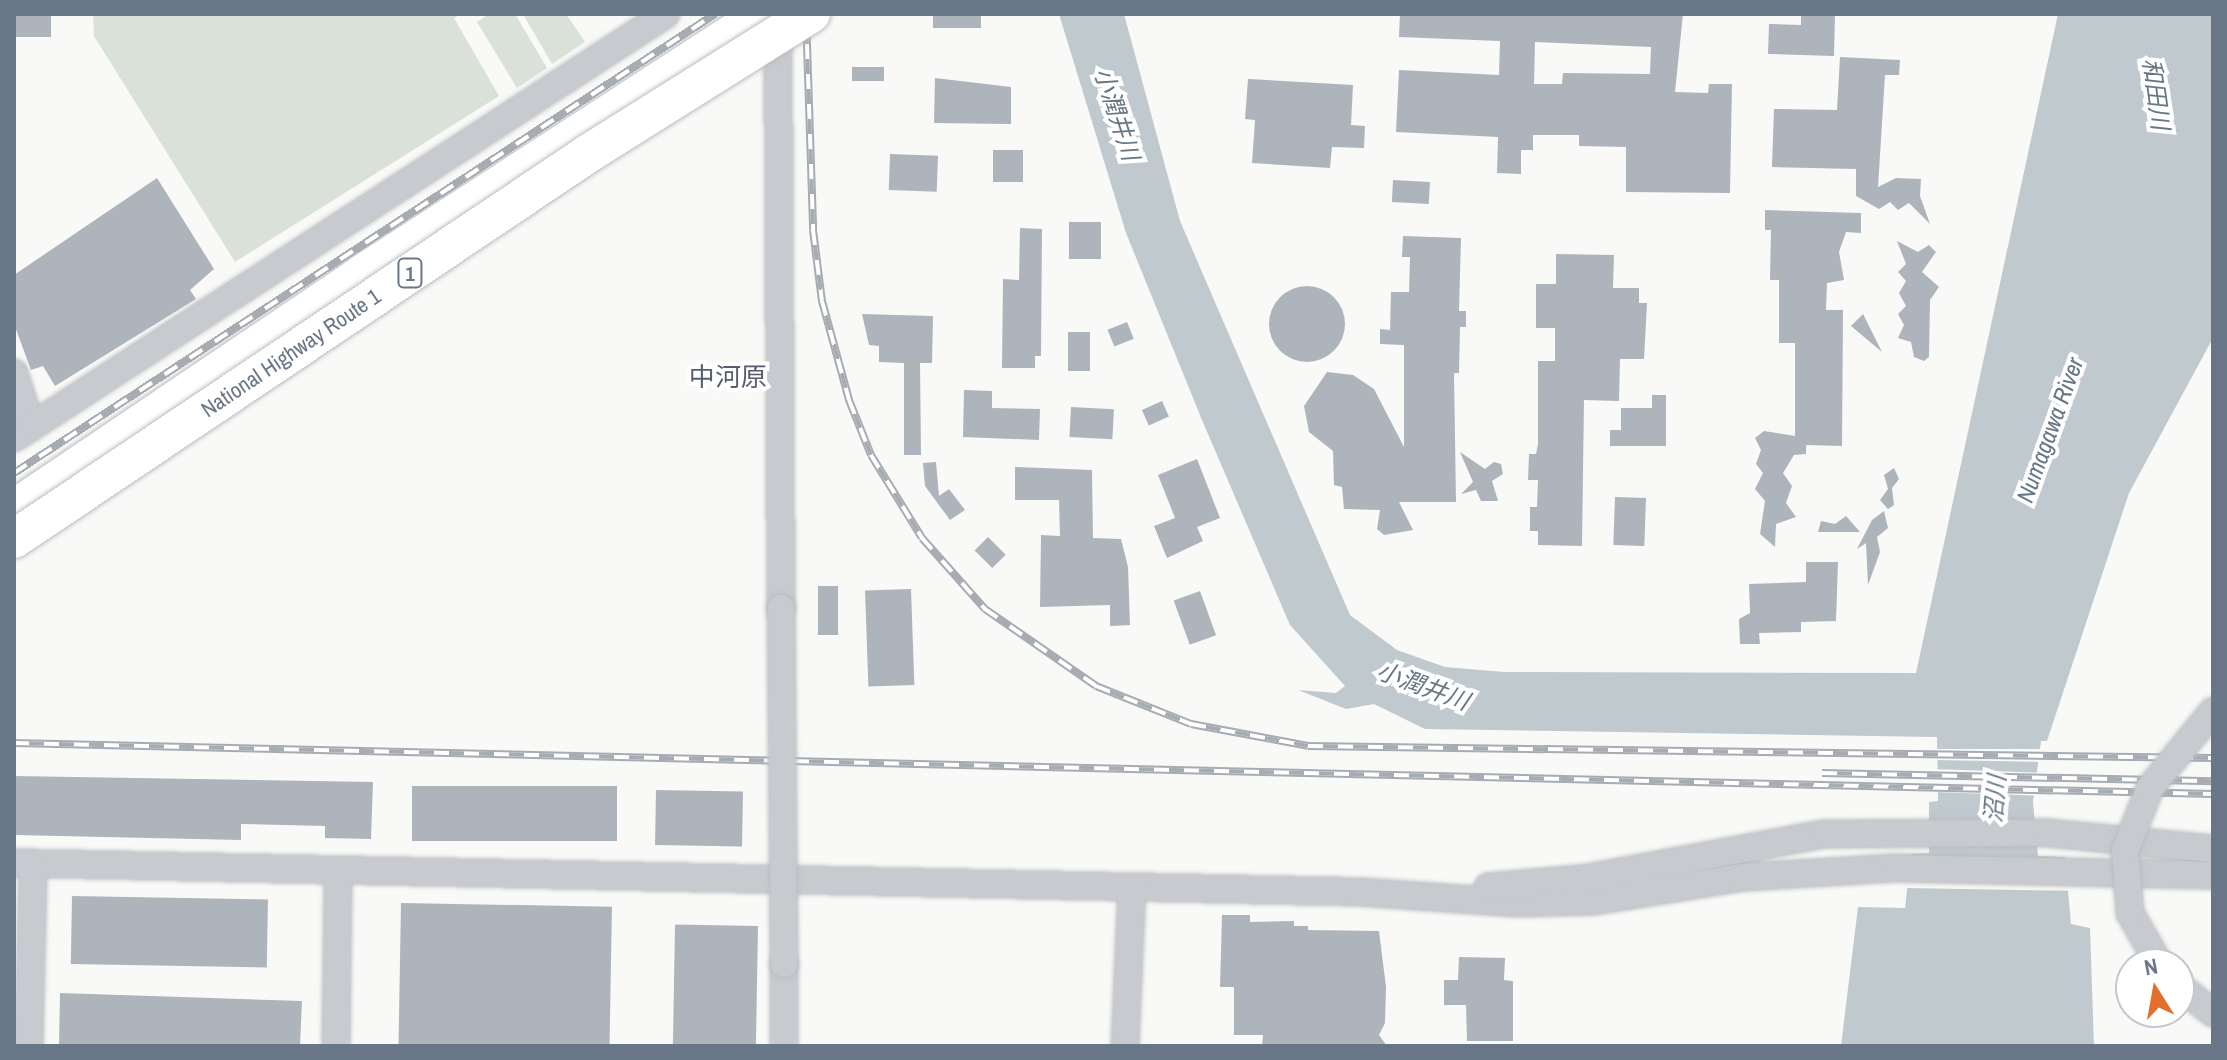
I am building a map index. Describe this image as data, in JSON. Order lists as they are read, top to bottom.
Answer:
{
  "streets": {
    "highway": ["1", "National Highway Route 1"]
  },
  "districts": ["中河原"],
  "water": [
    "和田川",
    "小潤井川",
    "Numagawa River",
    "沼川"
  ],
  "north": "top"
}
